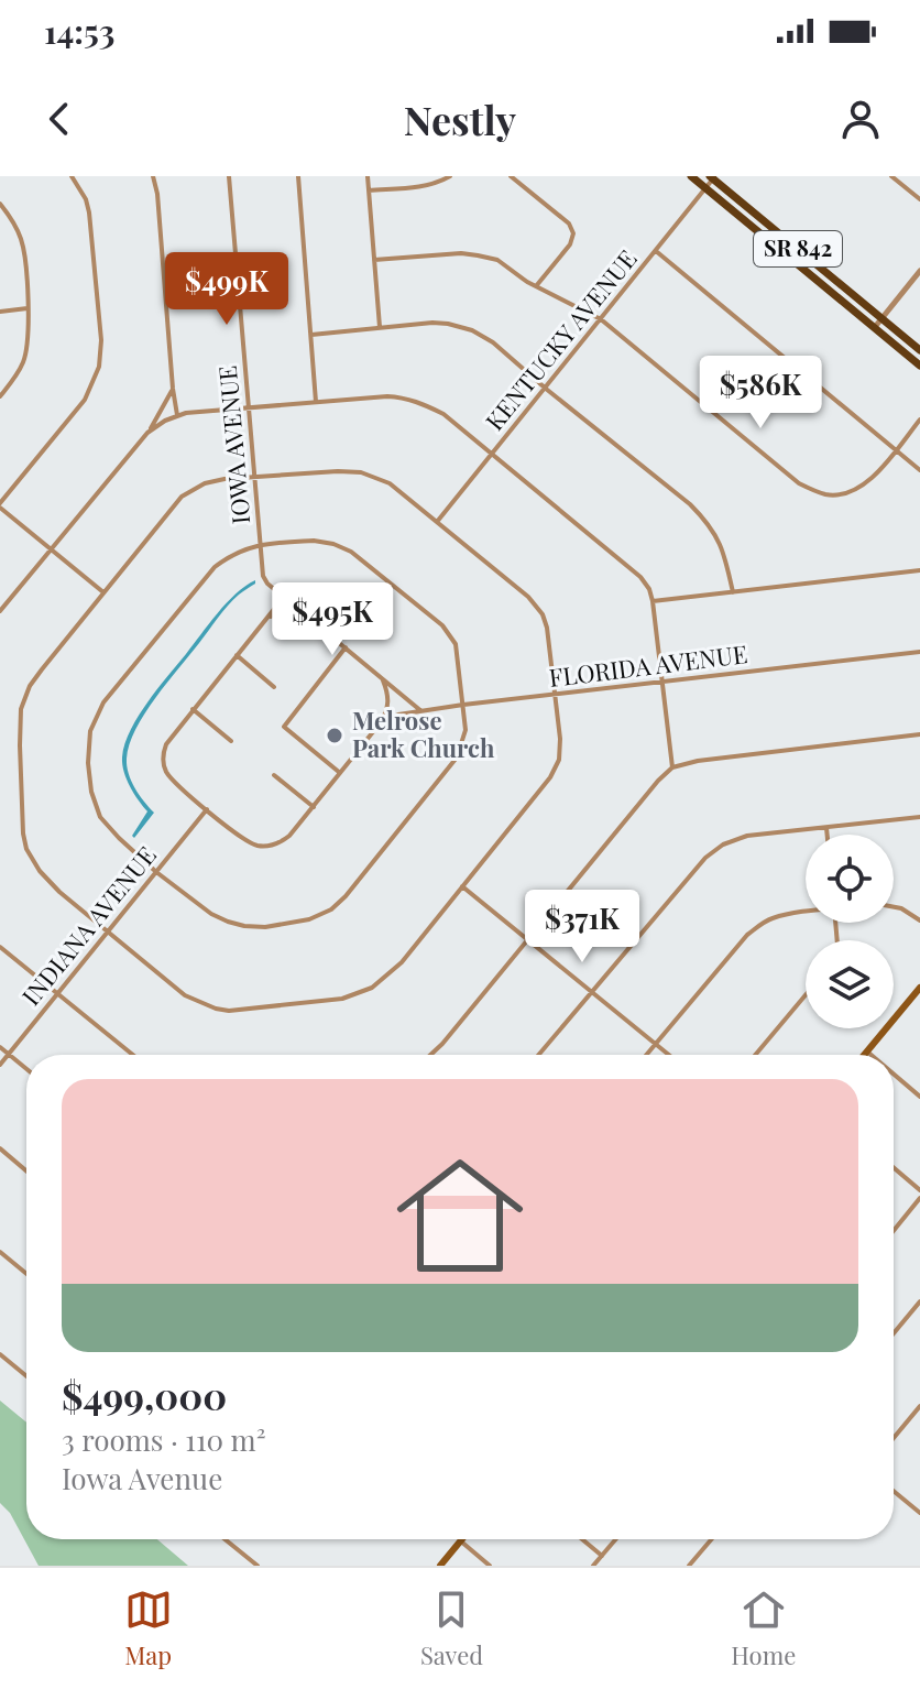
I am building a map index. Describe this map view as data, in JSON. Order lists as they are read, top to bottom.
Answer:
{
  "streets": {
    "main road": ["SR 842"],
    "street": [
      "KENTUCKY AVENUE",
      "IOWA AVENUE",
      "FLORIDA AVENUE",
      "INDIANA AVENUE"
    ]
  },
  "crossings": [
    ["SR 842", "KENTUCKY AVENUE"],
    ["IOWA AVENUE", "FLORIDA AVENUE"]
  ],
  "places": ["Melrose Park Church"],
  "page": {
    "status": "14:53",
    "header": "Nestly",
    "price": [
      "$499K",
      "$586K",
      "$495K",
      "$371K"
    ],
    "list": [
      {
        "name": "$499,000",
        "note": "3 rooms · 110 m² · Iowa Avenue"
      }
    ],
    "tabs": ["Map", "Saved", "Home"]
  }
}
